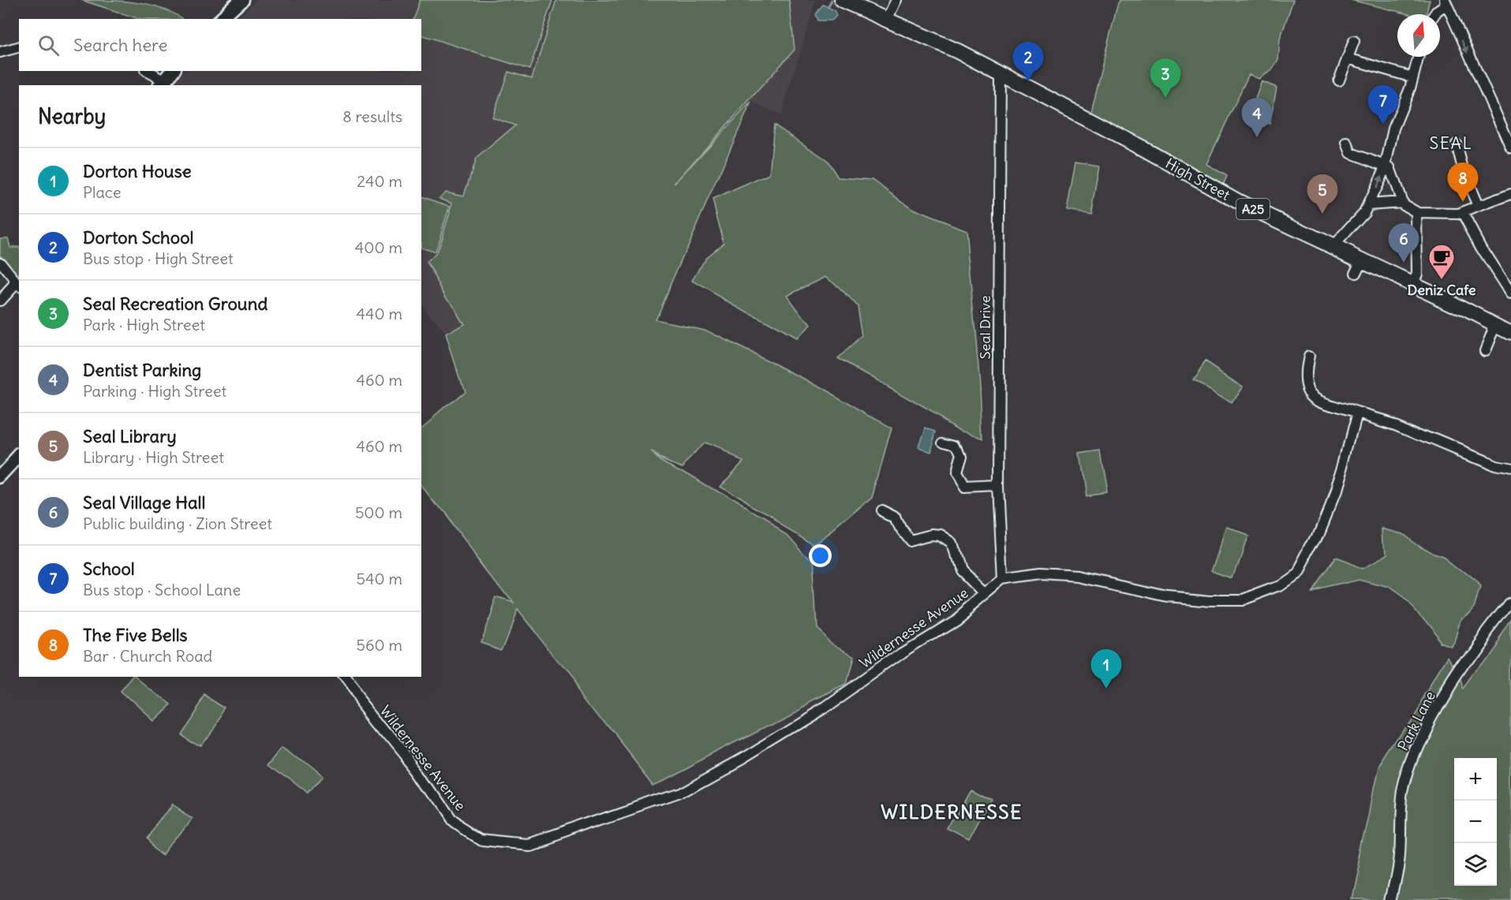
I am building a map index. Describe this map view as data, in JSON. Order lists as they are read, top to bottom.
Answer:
{
  "streets": {
    "highway": ["High Street", "A25"],
    "street": ["Seal Drive", "Wildernesse Avenue", "Park Lane"]
  },
  "crossings": [
    ["High Street", "Seal Drive"],
    ["Seal Drive", "Wildernesse Avenue"]
  ],
  "districts": ["SEAL", "WILDERNESSE"],
  "places": {
    "cafe": ["Deniz Cafe"]
  },
  "north": "top",
  "page": {
    "search": "Search here",
    "pins": [
      "2",
      "3",
      "7",
      "4",
      "8",
      "5",
      "6",
      "1"
    ],
    "heading": ["Nearby", "8 results"],
    "list": [
      {
        "mark": "1",
        "name": "Dorton House",
        "note": "Place",
        "value": "240 m"
      },
      {
        "mark": "2",
        "name": "Dorton School",
        "note": "Bus stop · High Street",
        "value": "400 m"
      },
      {
        "mark": "3",
        "name": "Seal Recreation Ground",
        "note": "Park · High Street",
        "value": "440 m"
      },
      {
        "mark": "4",
        "name": "Dentist Parking",
        "note": "Parking · High Street",
        "value": "460 m"
      },
      {
        "mark": "5",
        "name": "Seal Library",
        "note": "Library · High Street",
        "value": "460 m"
      },
      {
        "mark": "6",
        "name": "Seal Village Hall",
        "note": "Public building · Zion Street",
        "value": "500 m"
      },
      {
        "mark": "7",
        "name": "School",
        "note": "Bus stop · School Lane",
        "value": "540 m"
      },
      {
        "mark": "8",
        "name": "The Five Bells",
        "note": "Bar · Church Road",
        "value": "560 m"
      }
    ],
    "map_buttons": ["+", "−"]
  }
}
